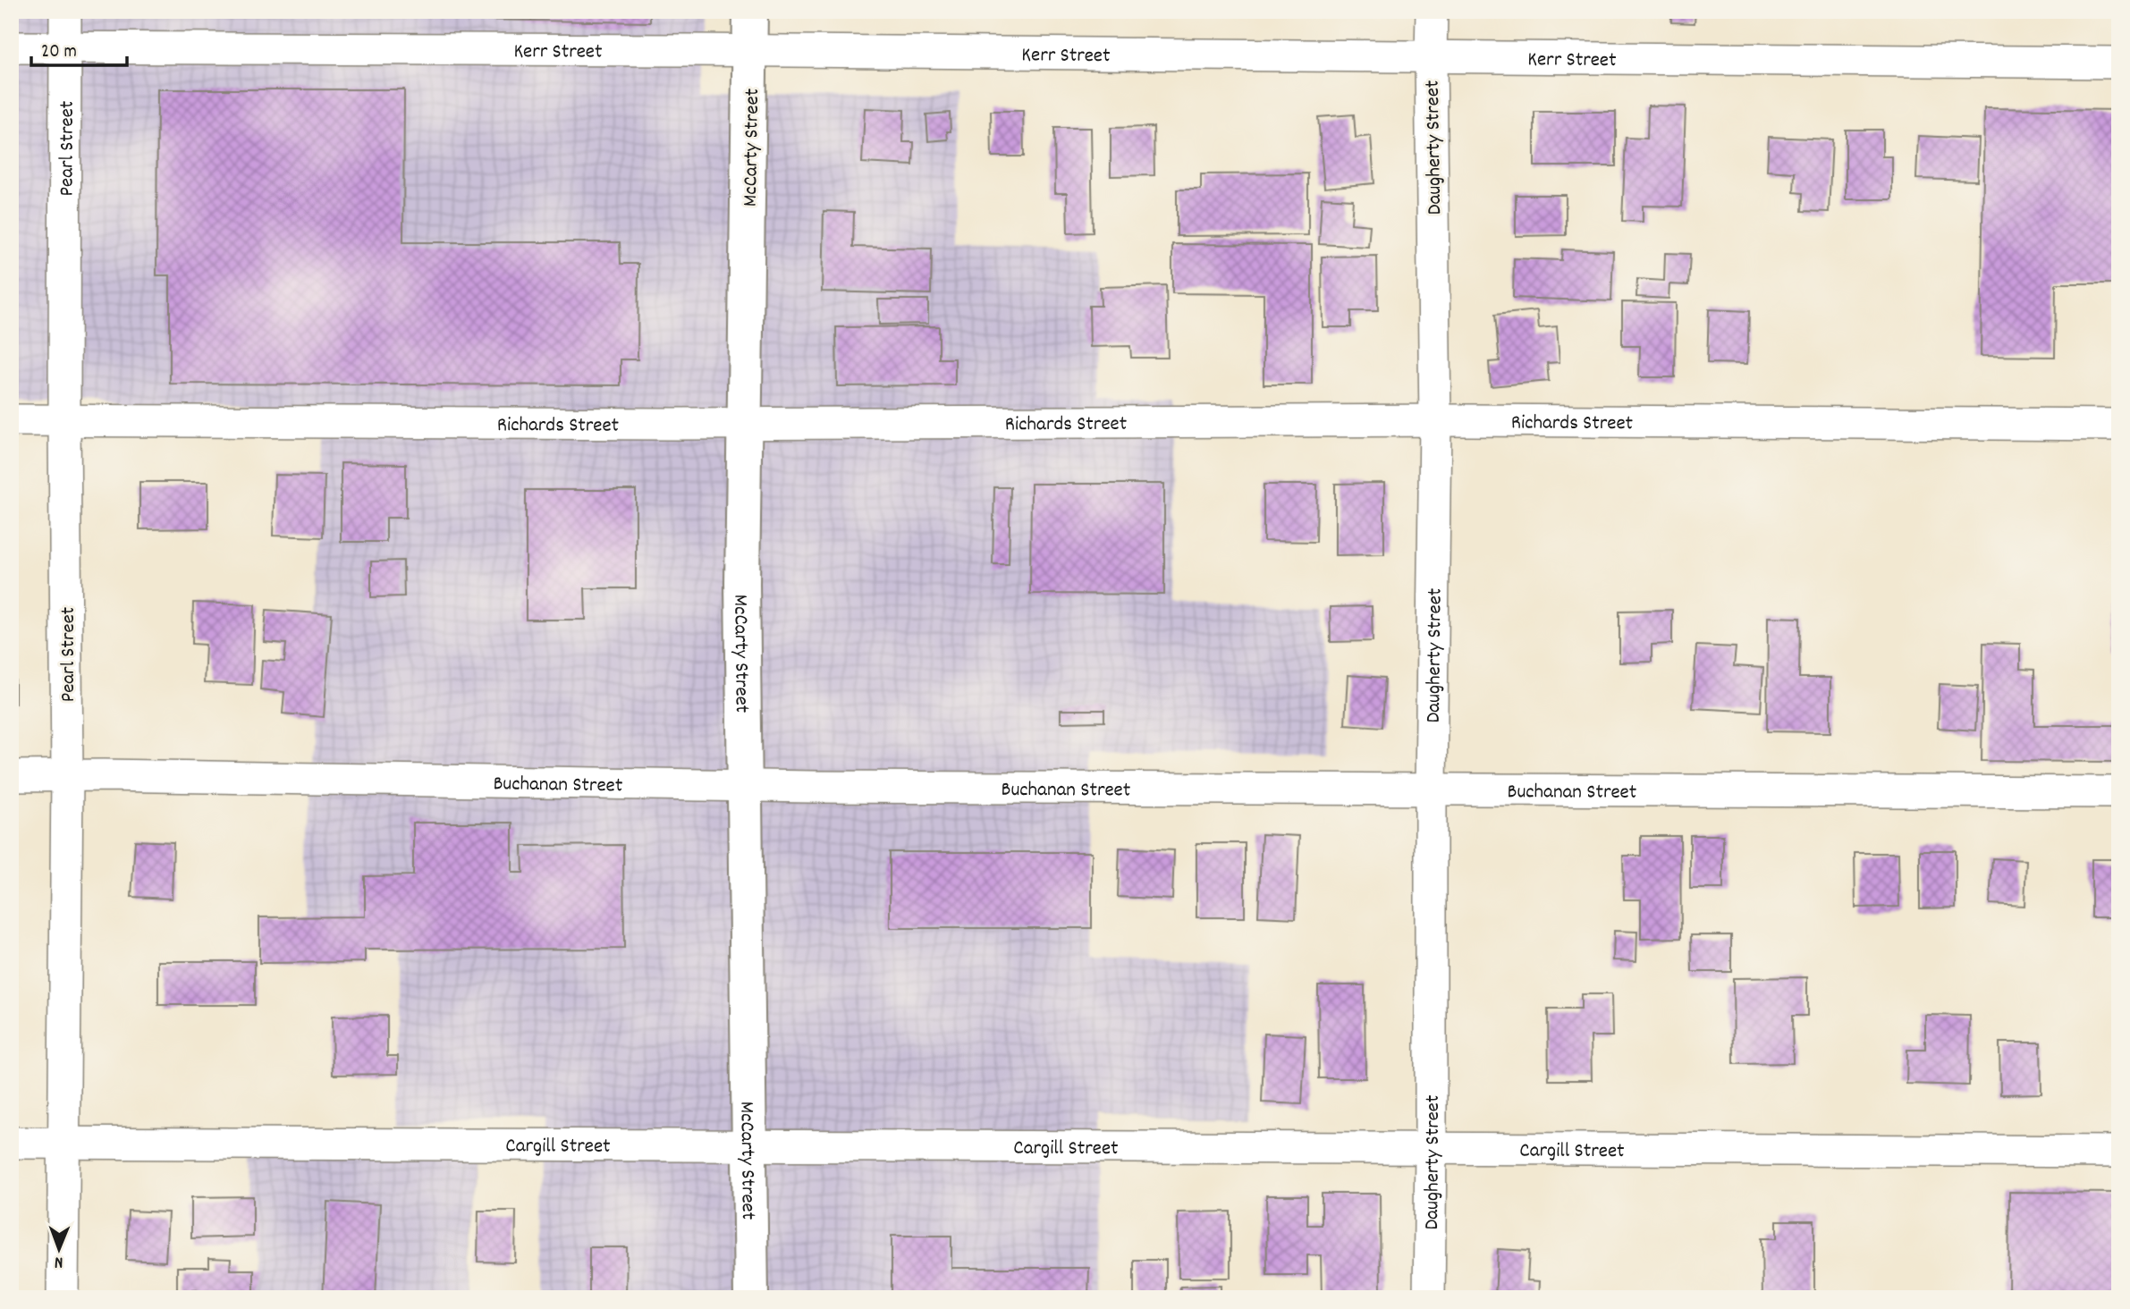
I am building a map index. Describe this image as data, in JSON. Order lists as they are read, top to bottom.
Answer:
{
  "streets": {
    "main road": ["McCarty Street"],
    "street": [
      "Kerr Street",
      "Pearl Street",
      "Daugherty Street",
      "Richards Street",
      "Buchanan Street",
      "Cargill Street"
    ]
  },
  "crossings": [
    ["Kerr Street", "Pearl Street"],
    ["Kerr Street", "McCarty Street"],
    ["Kerr Street", "Daugherty Street"],
    ["Pearl Street", "Richards Street"],
    ["Pearl Street", "Buchanan Street"],
    ["Pearl Street", "Cargill Street"],
    ["McCarty Street", "Richards Street"],
    ["McCarty Street", "Buchanan Street"],
    ["McCarty Street", "Cargill Street"],
    ["Daugherty Street", "Richards Street"],
    ["Daugherty Street", "Buchanan Street"],
    ["Daugherty Street", "Cargill Street"]
  ],
  "scale_bar": "20 m",
  "north": "bottom"
}
